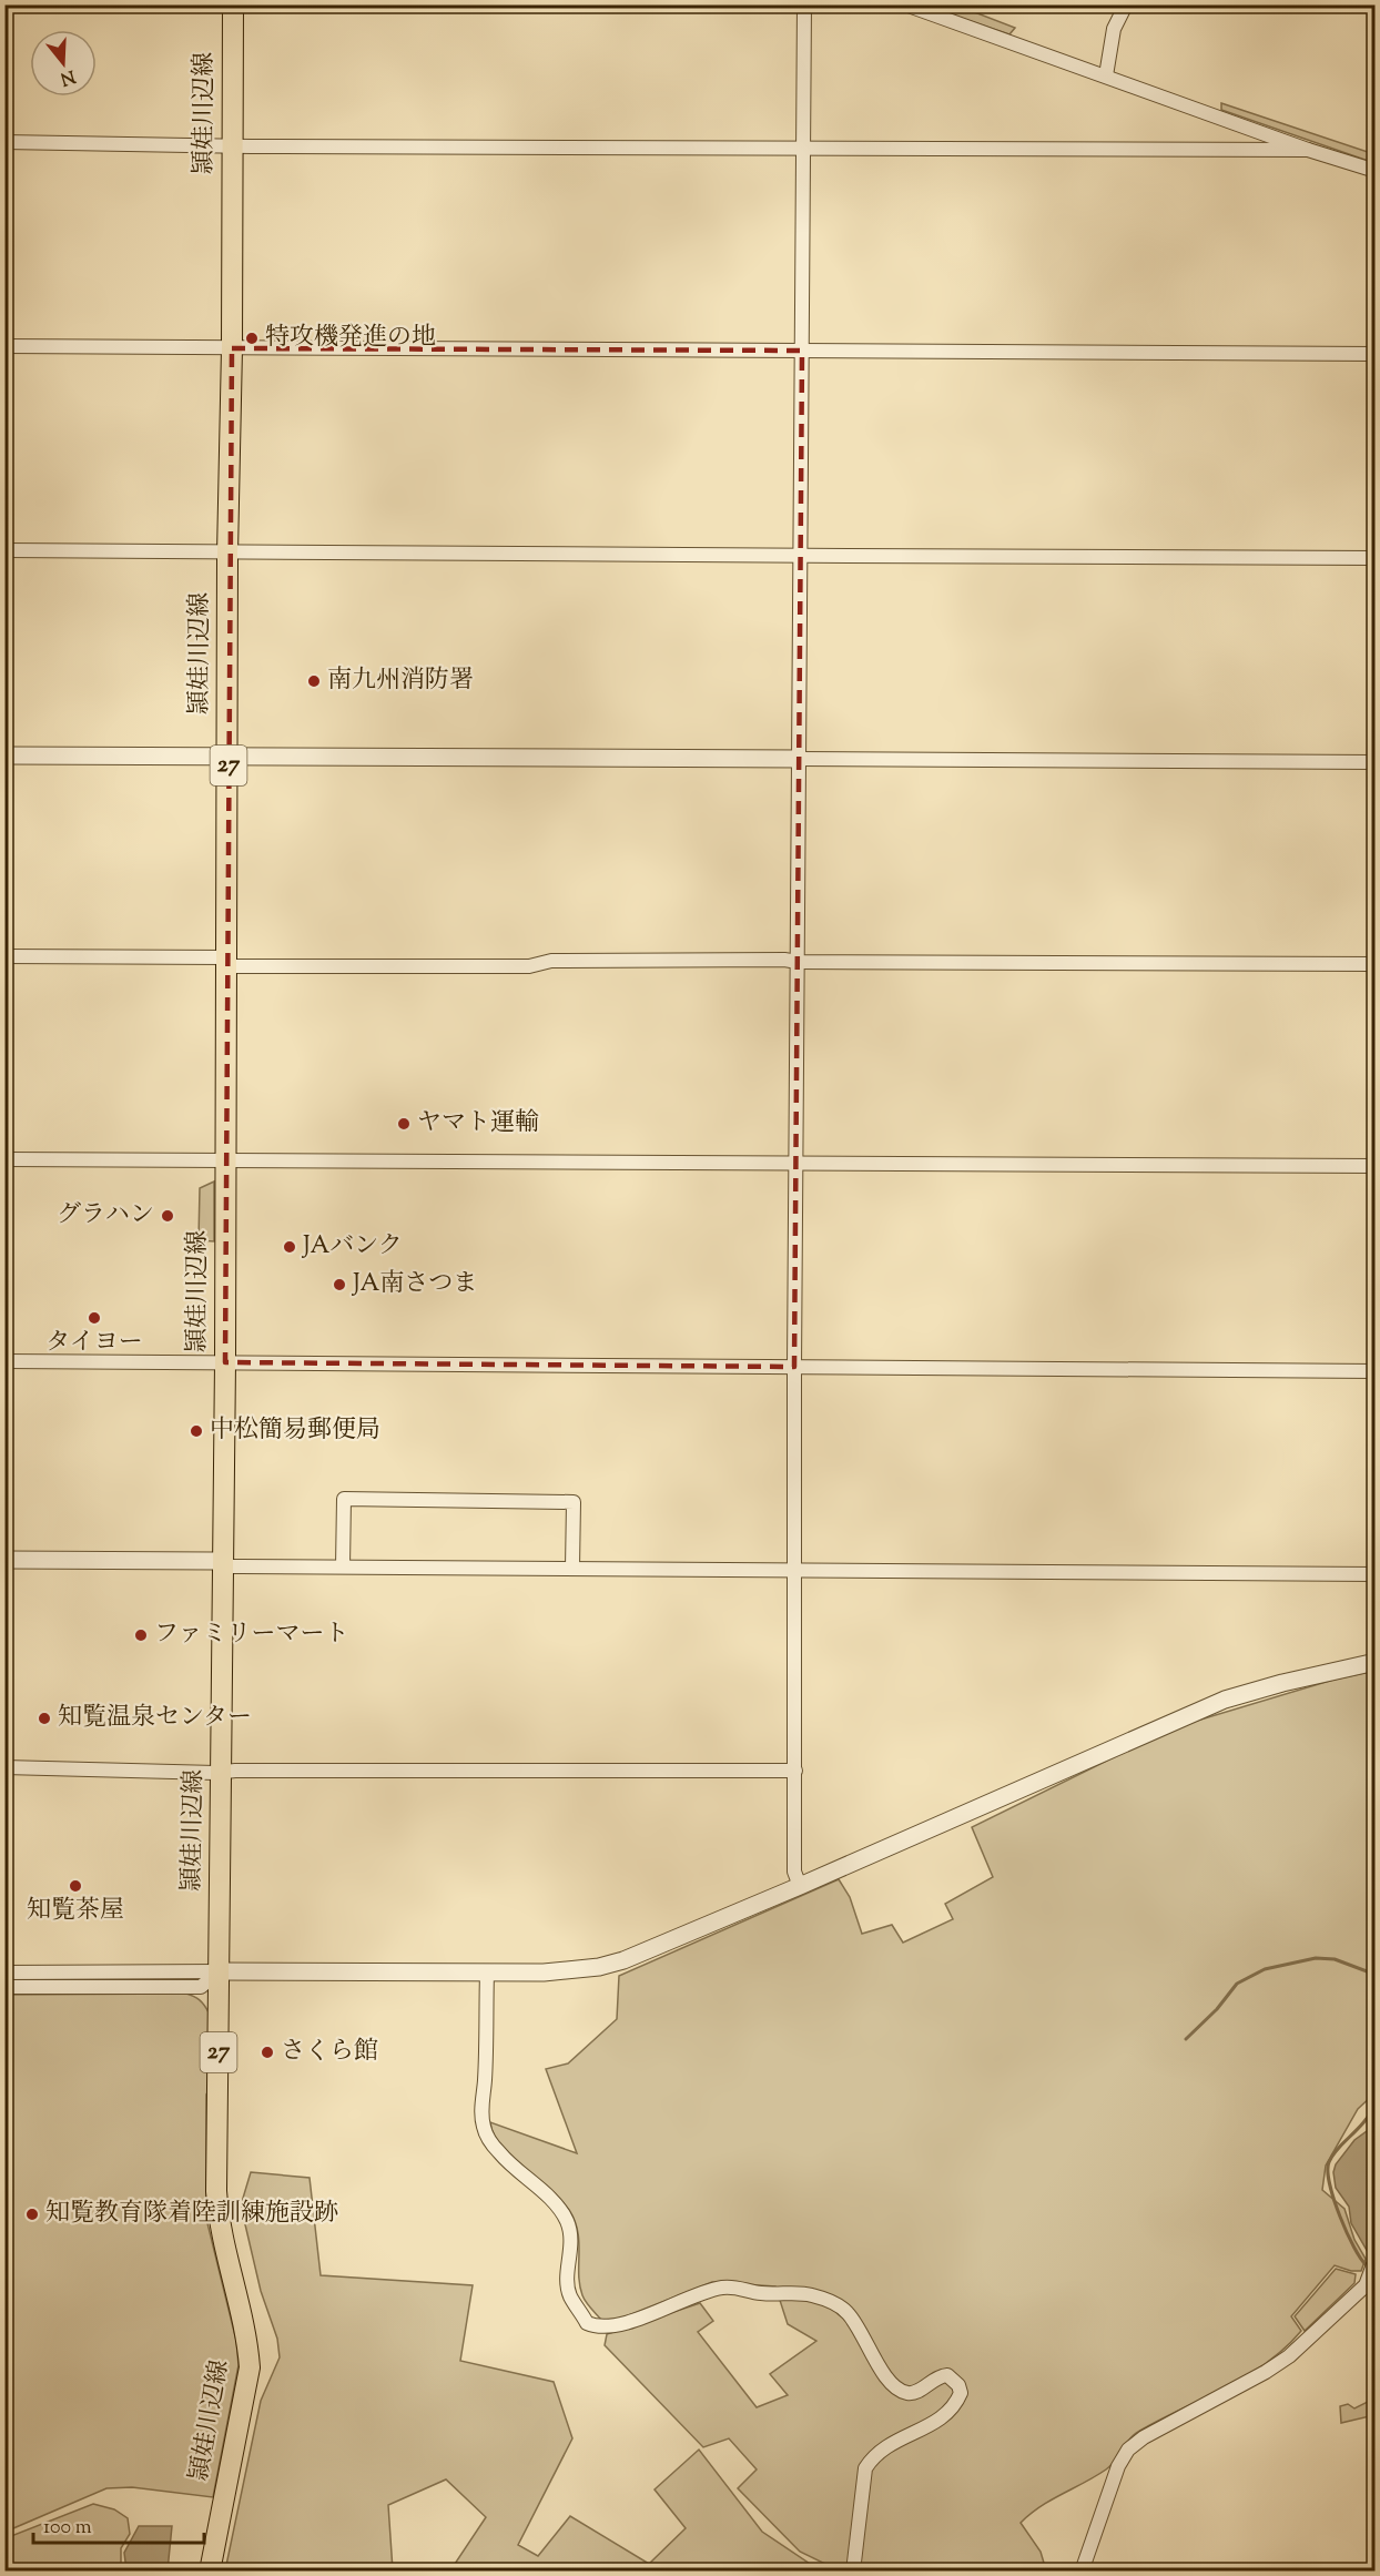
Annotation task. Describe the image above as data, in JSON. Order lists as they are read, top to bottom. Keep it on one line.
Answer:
{"streets":{"main road":["頴娃川辺線","27"]},"places":["特攻機発進の地","南九州消防署","ヤマト運輸","グラハン","JAバンク","JA南さつま","タイヨー","中松簡易郵便局","ファミリーマート","知覧温泉センター","知覧茶屋","さくら館","知覧教育隊着陸訓練施設跡"],"scale_bar":"100 m","north":"bottom"}
